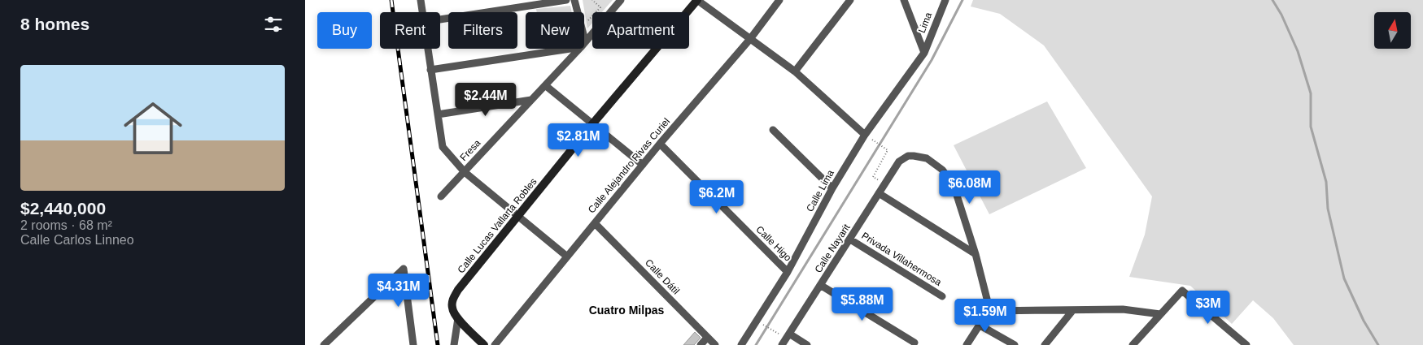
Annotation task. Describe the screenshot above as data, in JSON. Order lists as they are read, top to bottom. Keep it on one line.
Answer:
{"streets":{"street":["Lima","Fresa","Calle Alejandro Rivas Curiel","Calle Lima","Calle Lucas Vallarta Robles","Calle Higo","Calle Nayarit","Privada Villahermosa","Calle Dátil"]},"crossings":[["Lima","Calle Lima"],["Calle Alejandro Rivas Curiel","Calle Higo"],["Calle Alejandro Rivas Curiel","Calle Dátil"],["Calle Lima","Calle Higo"],["Calle Nayarit","Privada Villahermosa"]],"districts":["Cuatro Milpas"],"north":"top","page":{"heading":"8 homes","chip":["Buy","Rent","Filters","New","Apartment"],"list":[{"name":"$2,440,000","note":"2 rooms · 68 m² · Calle Carlos Linneo"}],"price":["$2.44M","$2.81M","$6.08M","$6.2M","$4.31M","$5.88M","$3M","$1.59M"]}}
